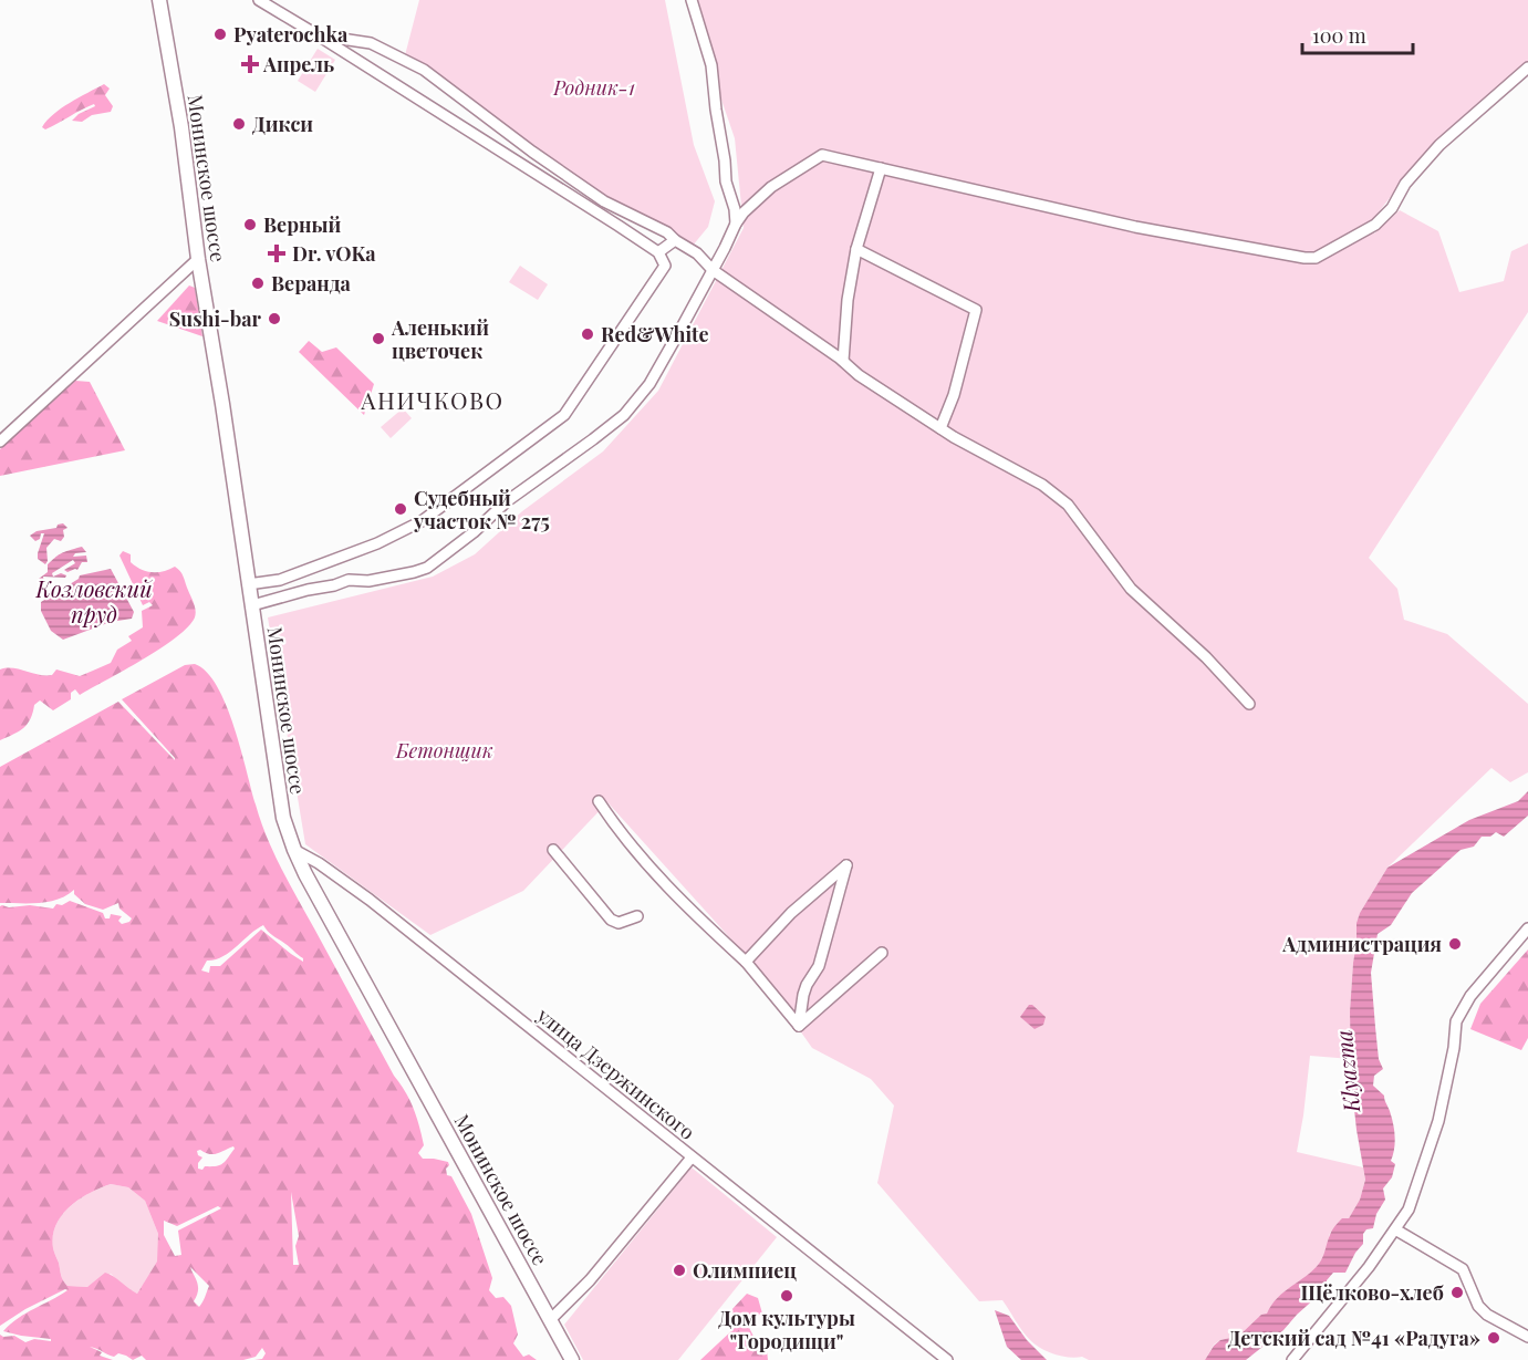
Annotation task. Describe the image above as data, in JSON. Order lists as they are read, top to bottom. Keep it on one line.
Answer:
{"streets":{"main road":["Монинское шоссе"],"street":["улица Дзержинского"]},"crossings":[["Монинское шоссе","улица Дзержинского"]],"districts":["АНИЧКОВО"],"water":["Козловский пруд","Klyazma"],"parks":["Родник-1","Бетонщик"],"places":{"other":["Pyaterochka","Дикси","Верный","Веранда","Sushi-bar","Red&White","Аленький цветочек","Судебный участок № 275","Администрация","Олимпиец","Щёлково-хлеб","Дом культуры \"Городищи\"","Детский сад №41 «Радуга»"],"health":["Апрель","Dr. vOKa"]},"scale_bar":"100 m"}
